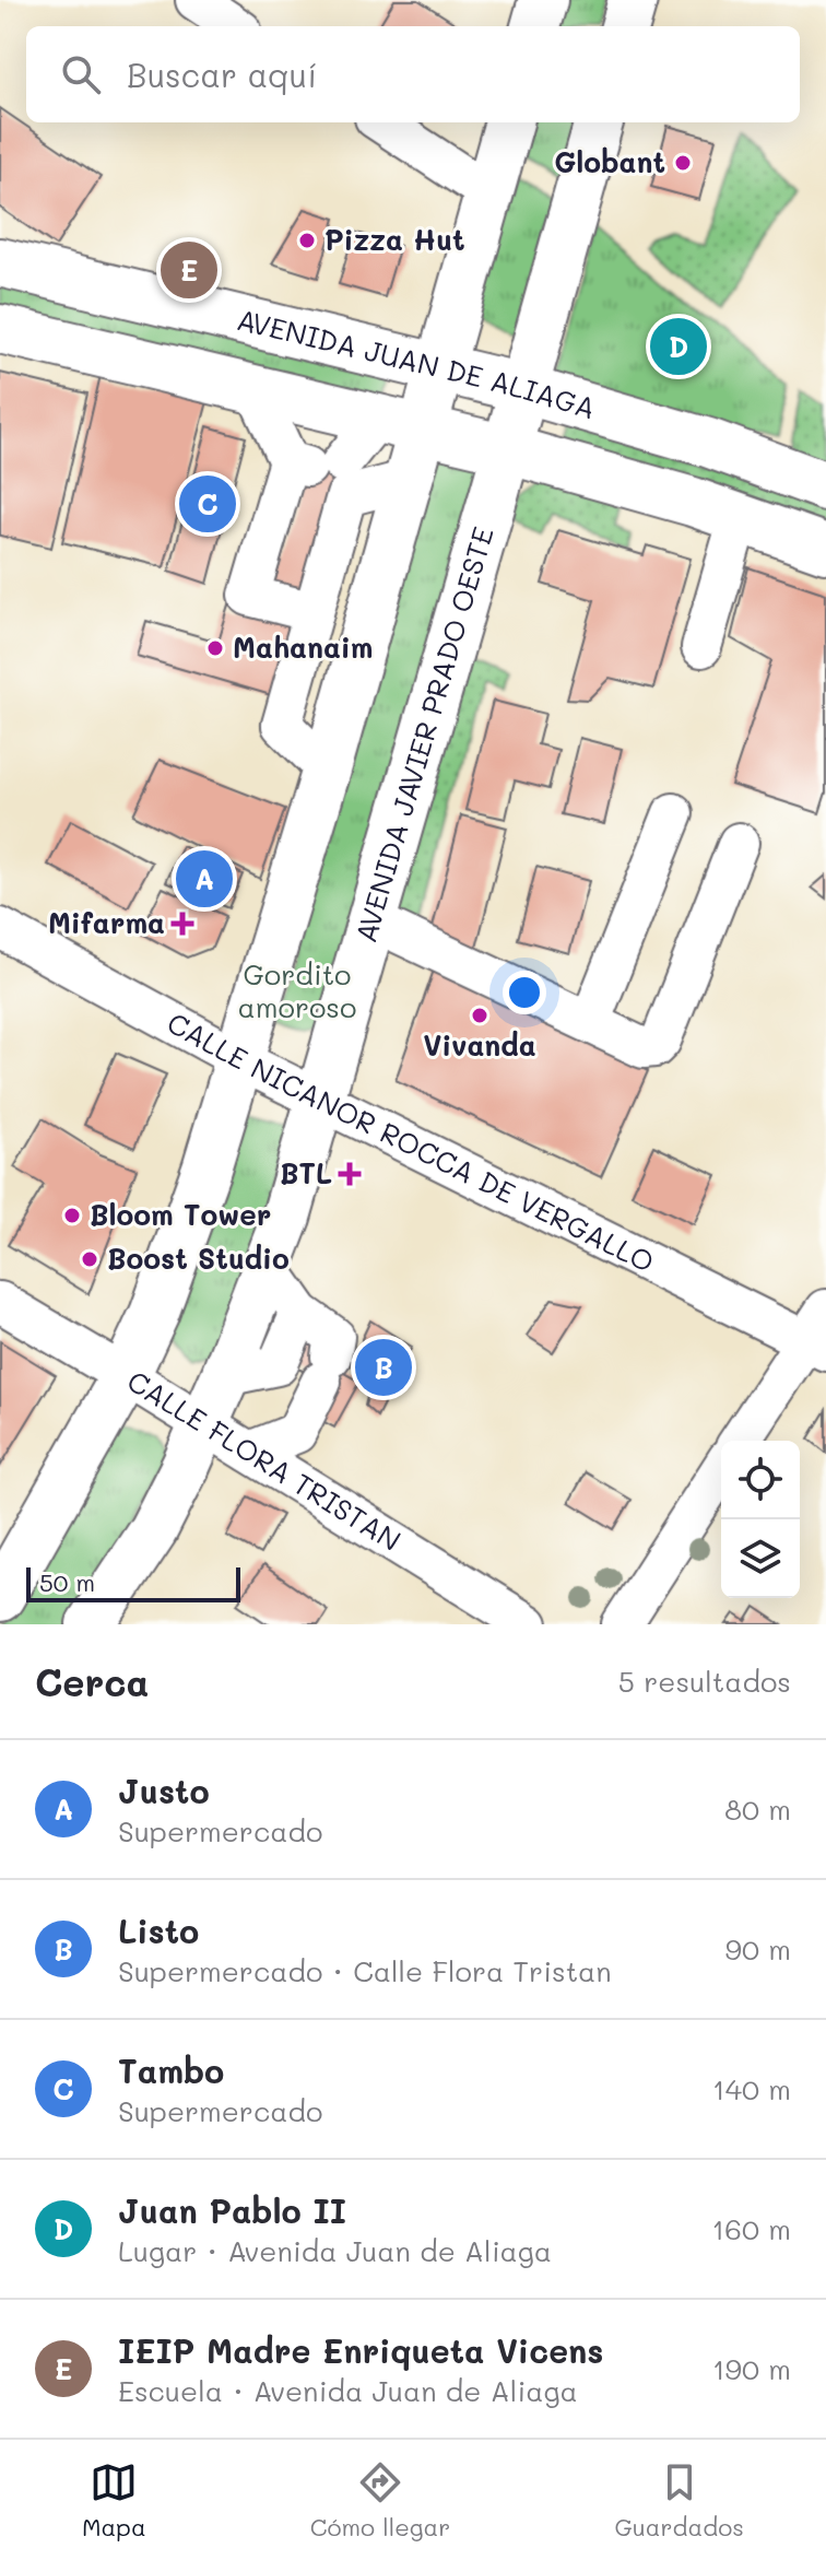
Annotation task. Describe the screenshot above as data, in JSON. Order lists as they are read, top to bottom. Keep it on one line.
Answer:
{"streets":{"main road":["AVENIDA JUAN DE ALIAGA","AVENIDA JAVIER PRADO OESTE"],"street":["CALLE NICANOR ROCCA DE VERGALLO","CALLE FLORA TRISTAN"]},"crossings":[["AVENIDA JUAN DE ALIAGA","AVENIDA JAVIER PRADO OESTE"],["AVENIDA JAVIER PRADO OESTE","CALLE NICANOR ROCCA DE VERGALLO"],["AVENIDA JAVIER PRADO OESTE","CALLE FLORA TRISTAN"]],"parks":["Gordito amoroso"],"places":{"other":["Globant","Pizza Hut","Mahanaim","Vivanda","Bloom Tower","Boost Studio"],"health":["Mifarma","BTL"]},"scale_bar":"50 m","page":{"search":"Buscar aquí","pins":["E","D","C","A","B"],"scale":"50 m","heading":["Cerca","5 resultados"],"list":[{"mark":"A","name":"Justo","note":"Supermercado","value":"80 m"},{"mark":"B","name":"Listo","note":"Supermercado · Calle Flora Tristan","value":"90 m"},{"mark":"C","name":"Tambo","note":"Supermercado","value":"140 m"},{"mark":"D","name":"Juan Pablo II","note":"Lugar · Avenida Juan de Aliaga","value":"160 m"},{"mark":"E","name":"IEIP Madre Enriqueta Vicens","note":"Escuela · Avenida Juan de Aliaga","value":"190 m"}],"nav":["Mapa","Cómo llegar","Guardados"]}}
